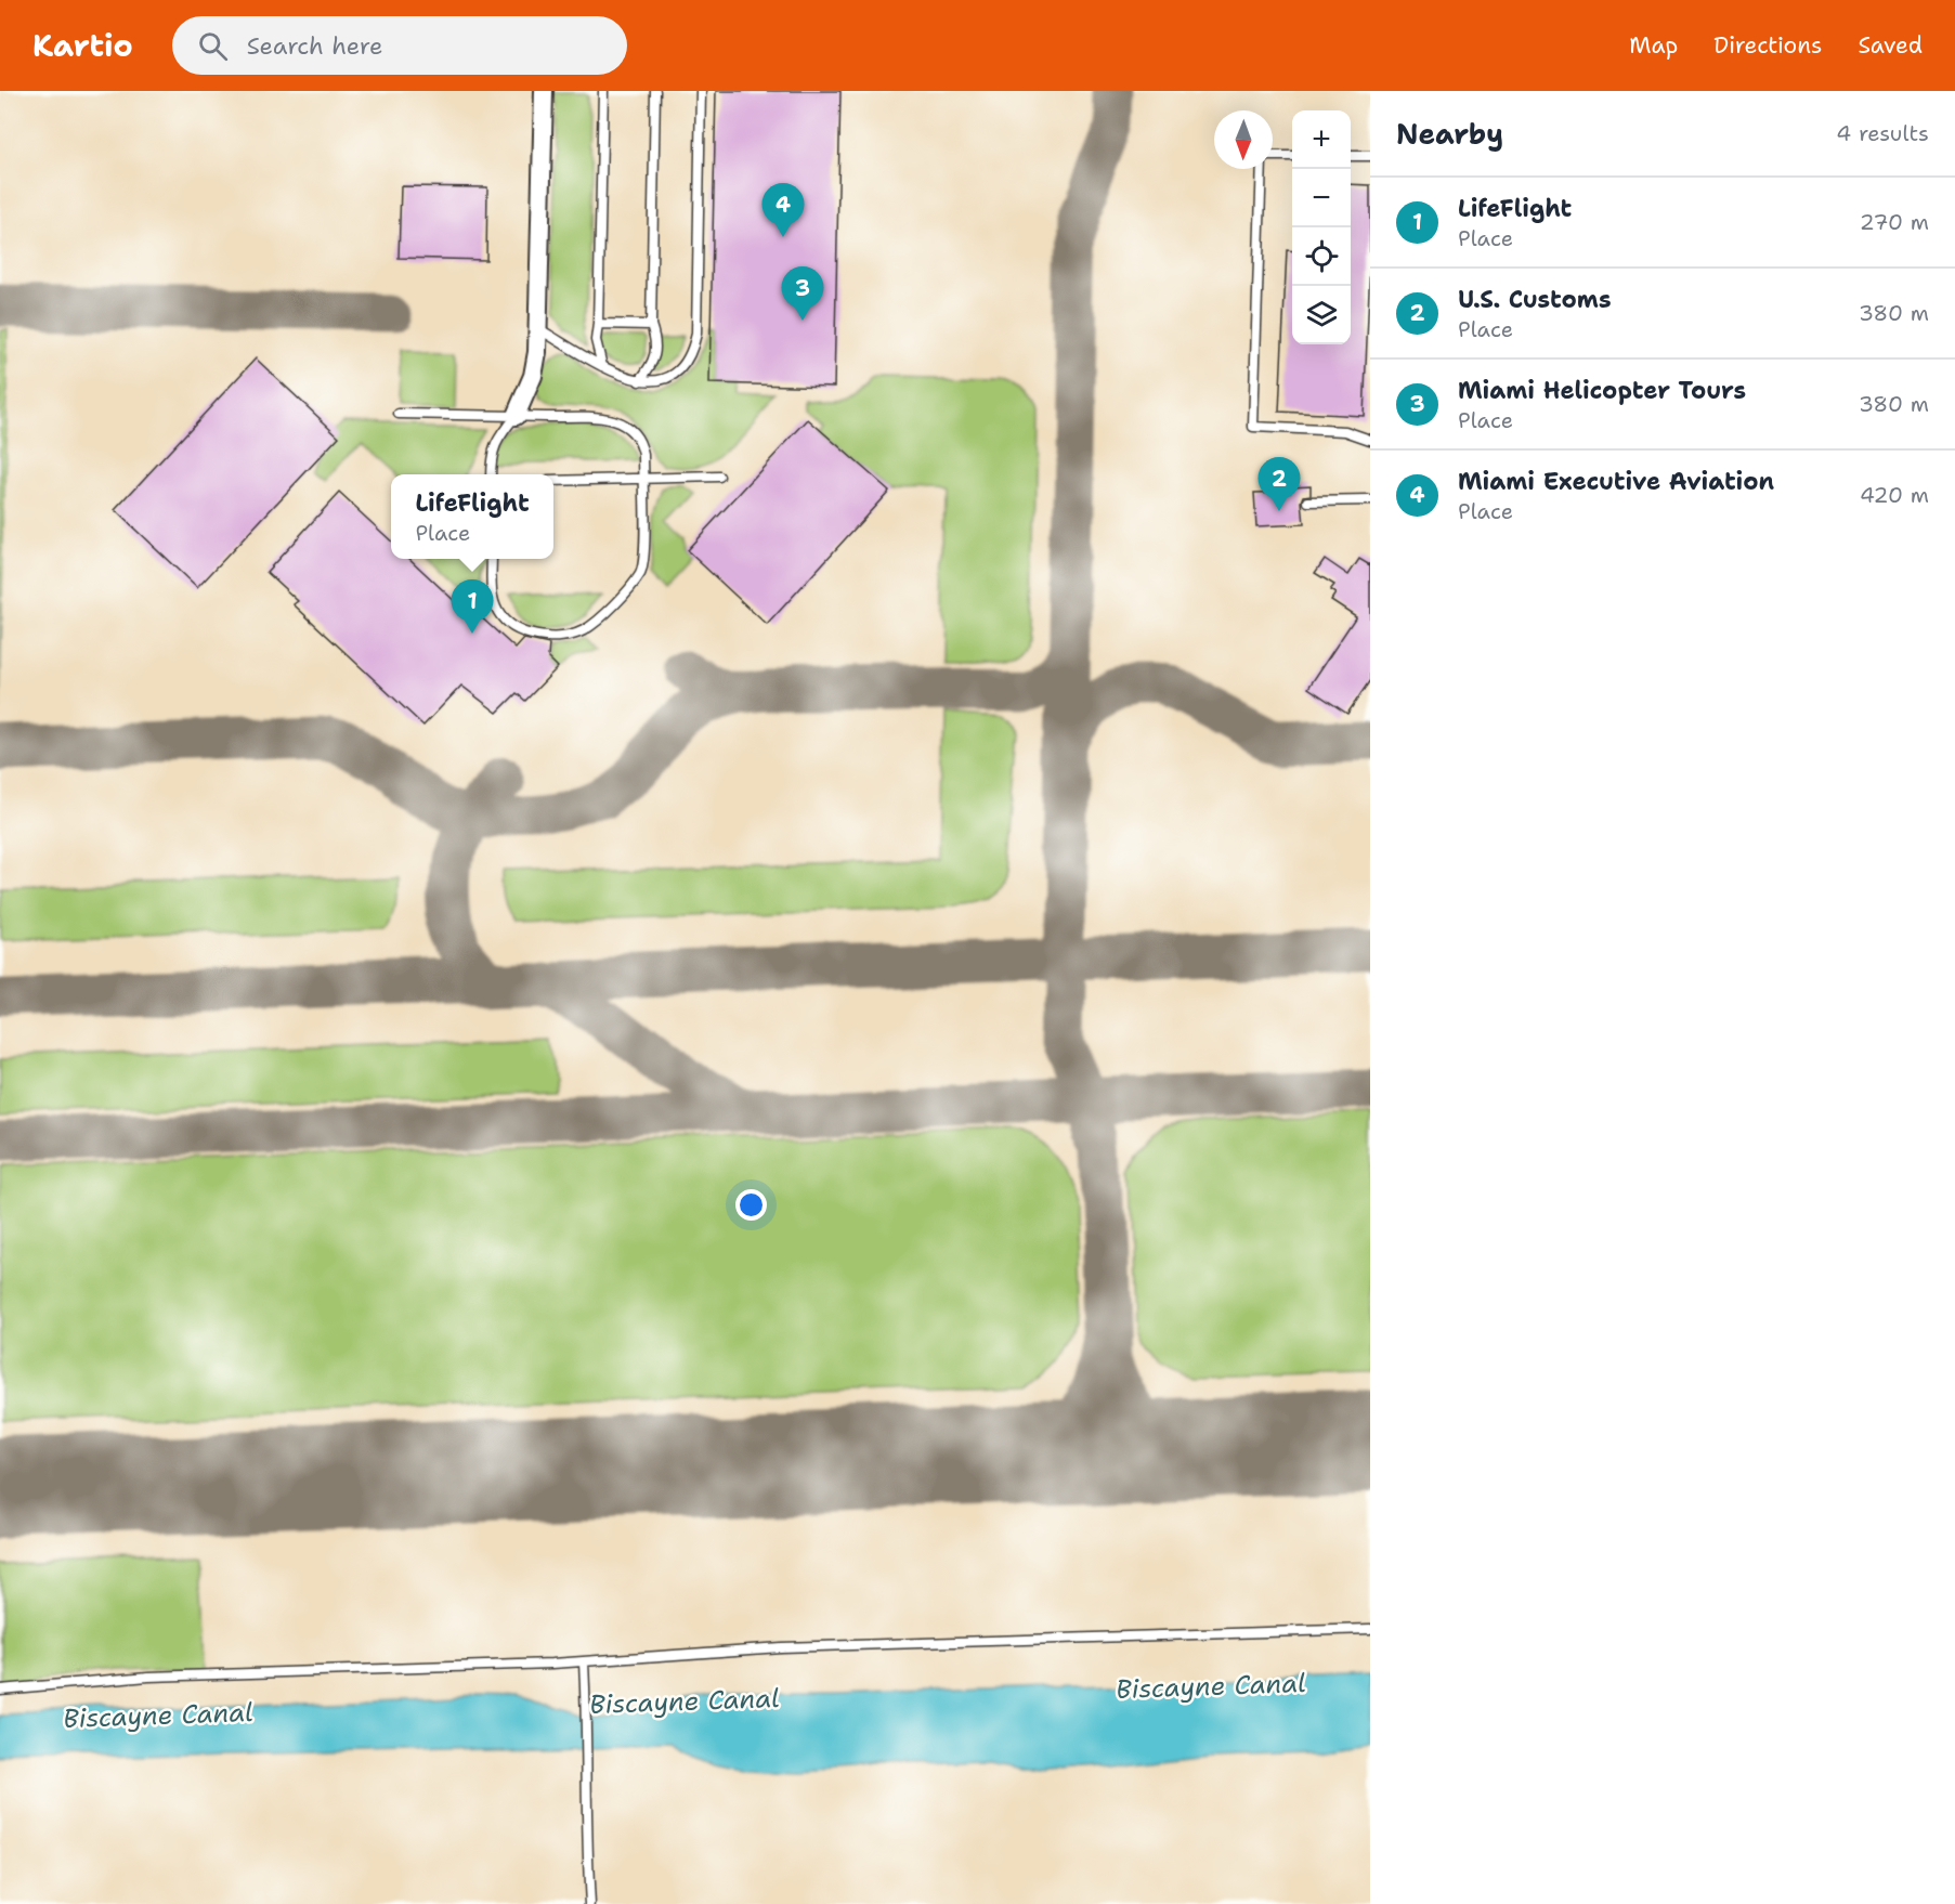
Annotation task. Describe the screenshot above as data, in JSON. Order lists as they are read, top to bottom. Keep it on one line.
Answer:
{"water":["Biscayne Canal"],"north":"bottom","page":{"header":"Kartio","search":"Search here","nav":["Map","Directions","Saved"],"heading":["Nearby","4 results"],"map_buttons":["+","−"],"list":[{"mark":"1","name":"LifeFlight","note":"Place","value":"270 m"},{"mark":"2","name":"U.S. Customs","note":"Place","value":"380 m"},{"mark":"3","name":"Miami Helicopter Tours","note":"Place","value":"380 m"},{"mark":"4","name":"Miami Executive Aviation","note":"Place","value":"420 m"}],"pins":["4","3","2","1"],"popup":["LifeFlight","Place"]}}
